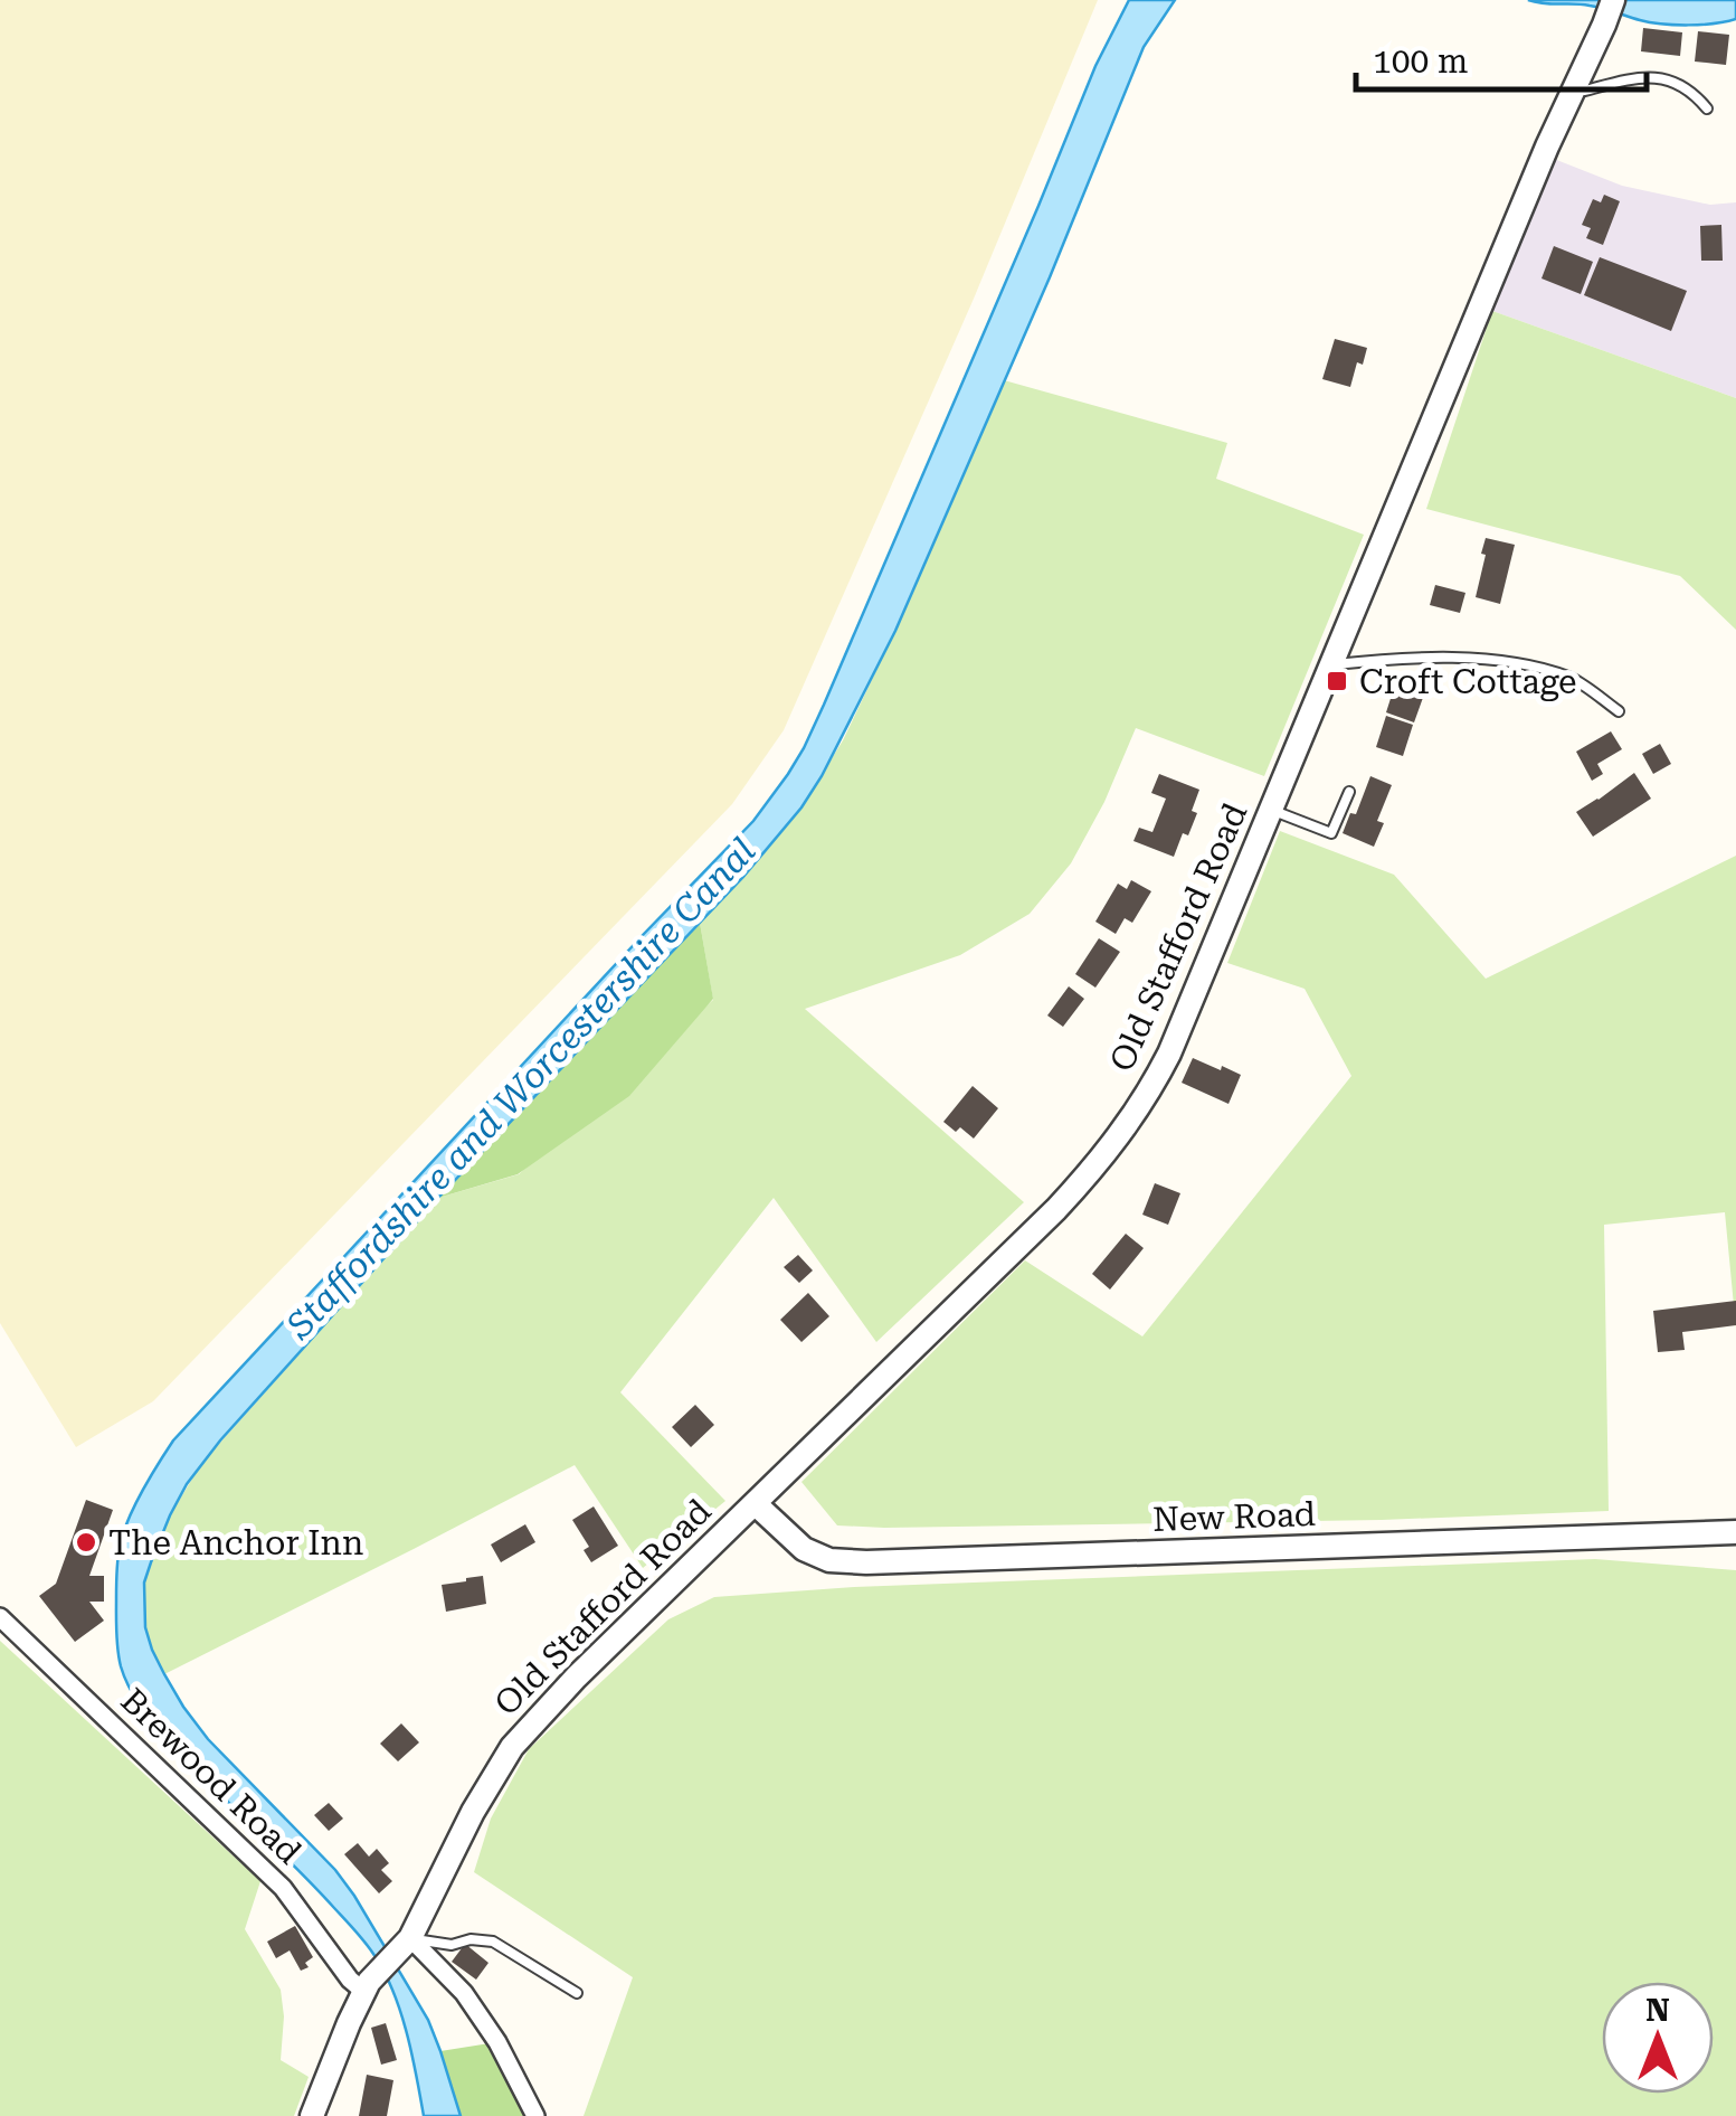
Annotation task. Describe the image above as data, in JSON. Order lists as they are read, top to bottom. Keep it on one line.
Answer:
{"streets":{"street":["Old Stafford Road","New Road","Brewood Road"]},"crossings":[["Old Stafford Road","New Road"],["Old Stafford Road","Brewood Road"]],"water":["Staffordshire and Worcestershire Canal"],"places":{"transit":["Croft Cottage"],"other":["The Anchor Inn"]},"scale_bar":"100 m","north":"top"}
